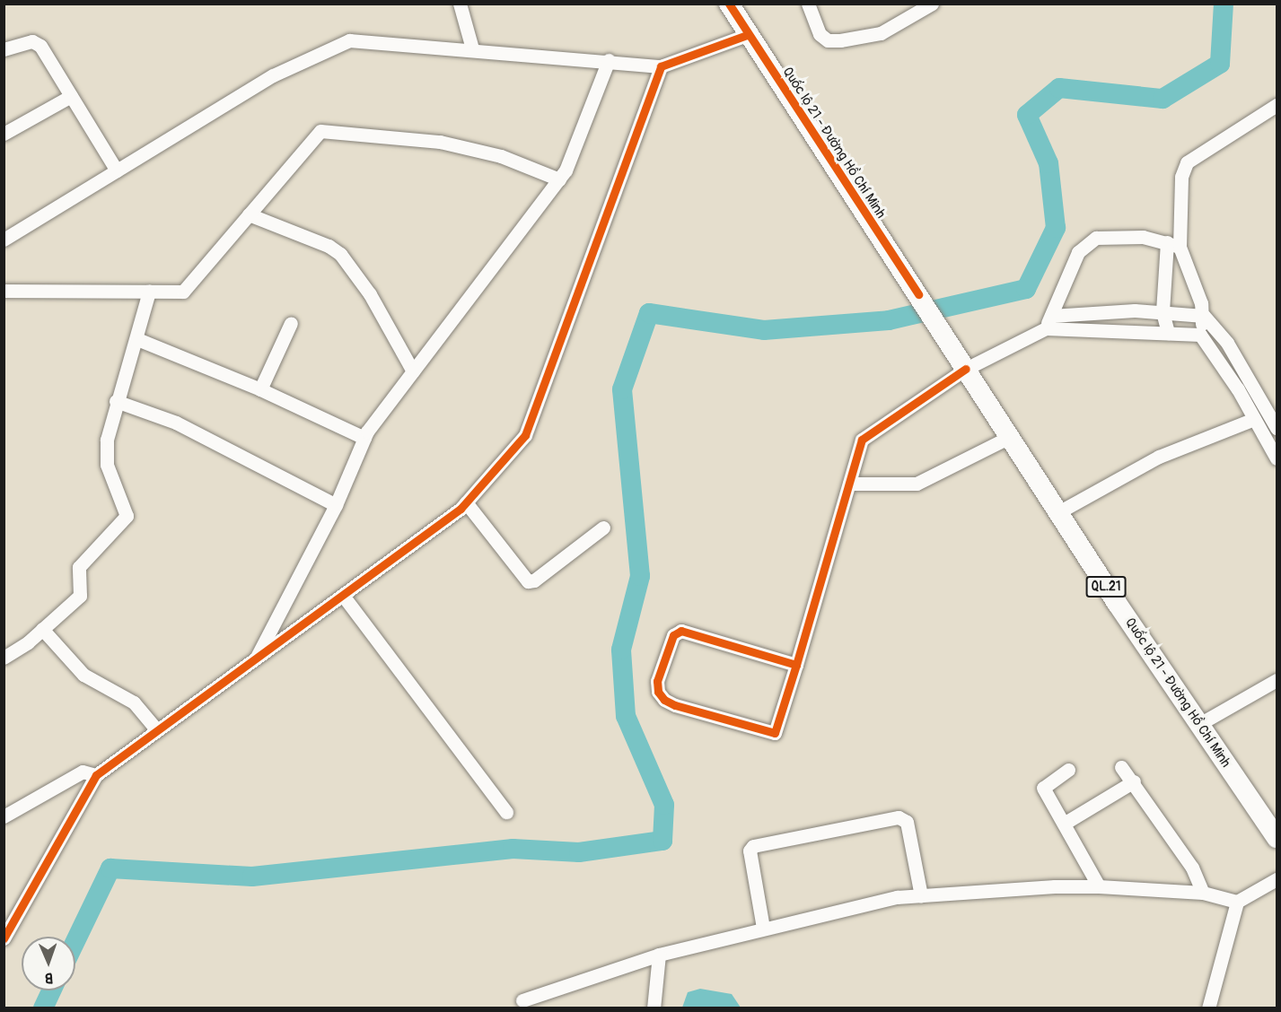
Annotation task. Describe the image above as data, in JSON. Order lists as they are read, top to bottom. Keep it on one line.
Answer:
{"streets":{"highway":["Quốc lộ 21 - Đường Hồ Chí Minh","QL.21"]},"north":"bottom"}
